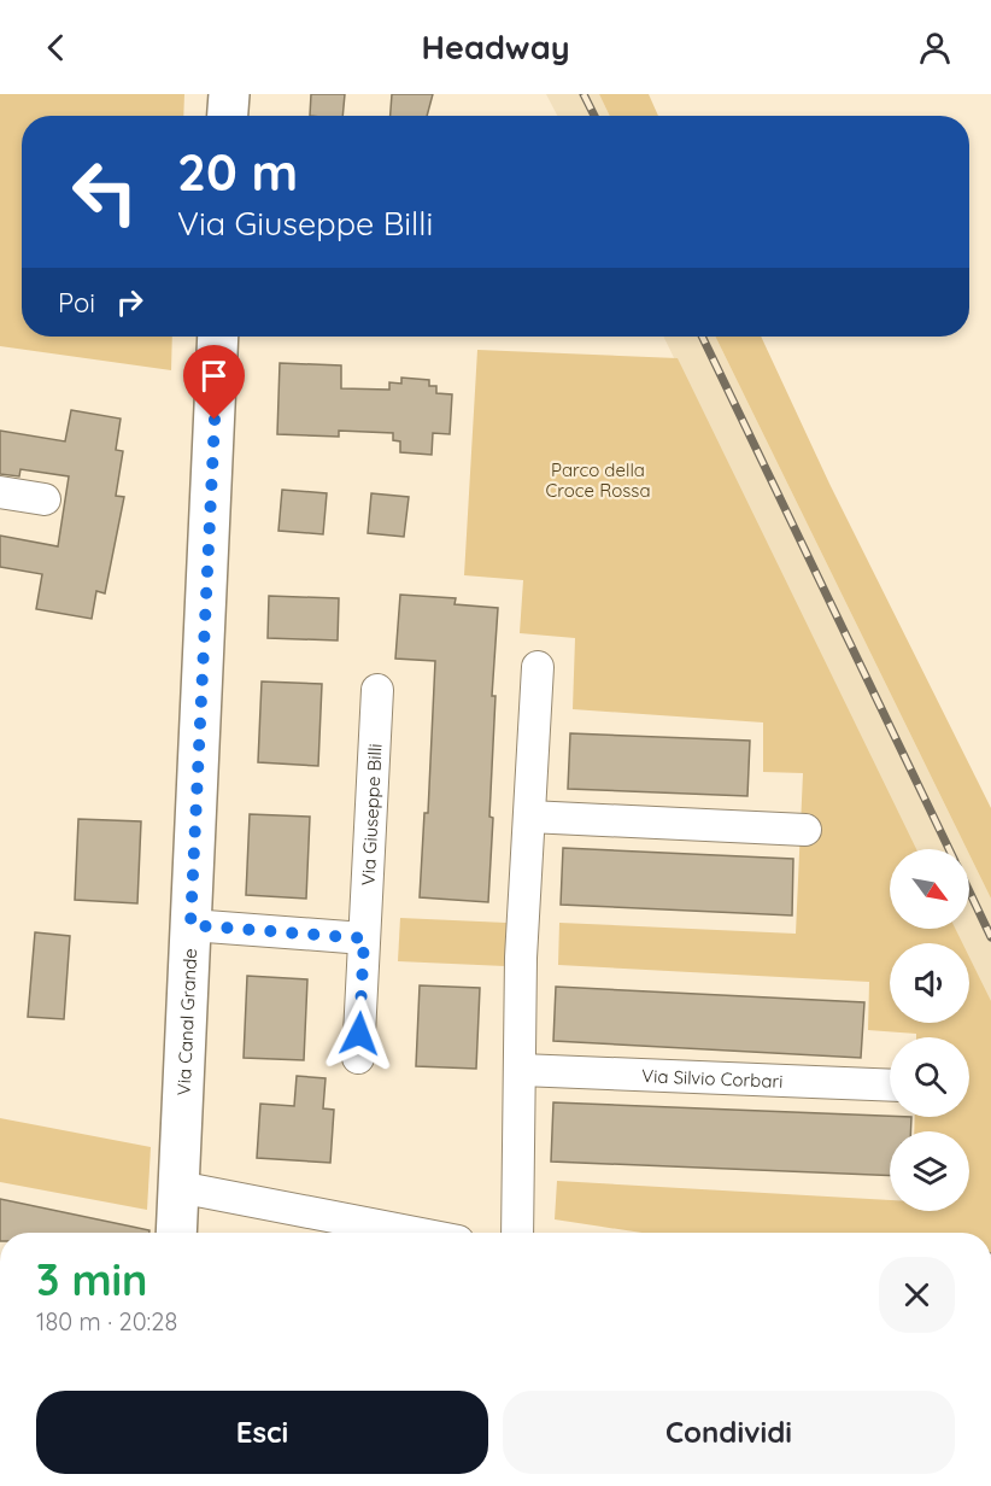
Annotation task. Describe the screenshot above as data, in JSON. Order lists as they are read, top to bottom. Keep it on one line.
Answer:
{"streets":{"main road":["Via Canal Grande"],"street":["Via Giuseppe Billi","Via Silvio Corbari"]},"parks":["Parco della Croce Rossa"],"north":"bottom right","page":{"header":"Headway","turn":["20 m","Via Giuseppe Billi"],"then":"Poi","heading":["3 min","180 m · 20:28"],"buttons":["Esci","Condividi"]}}
